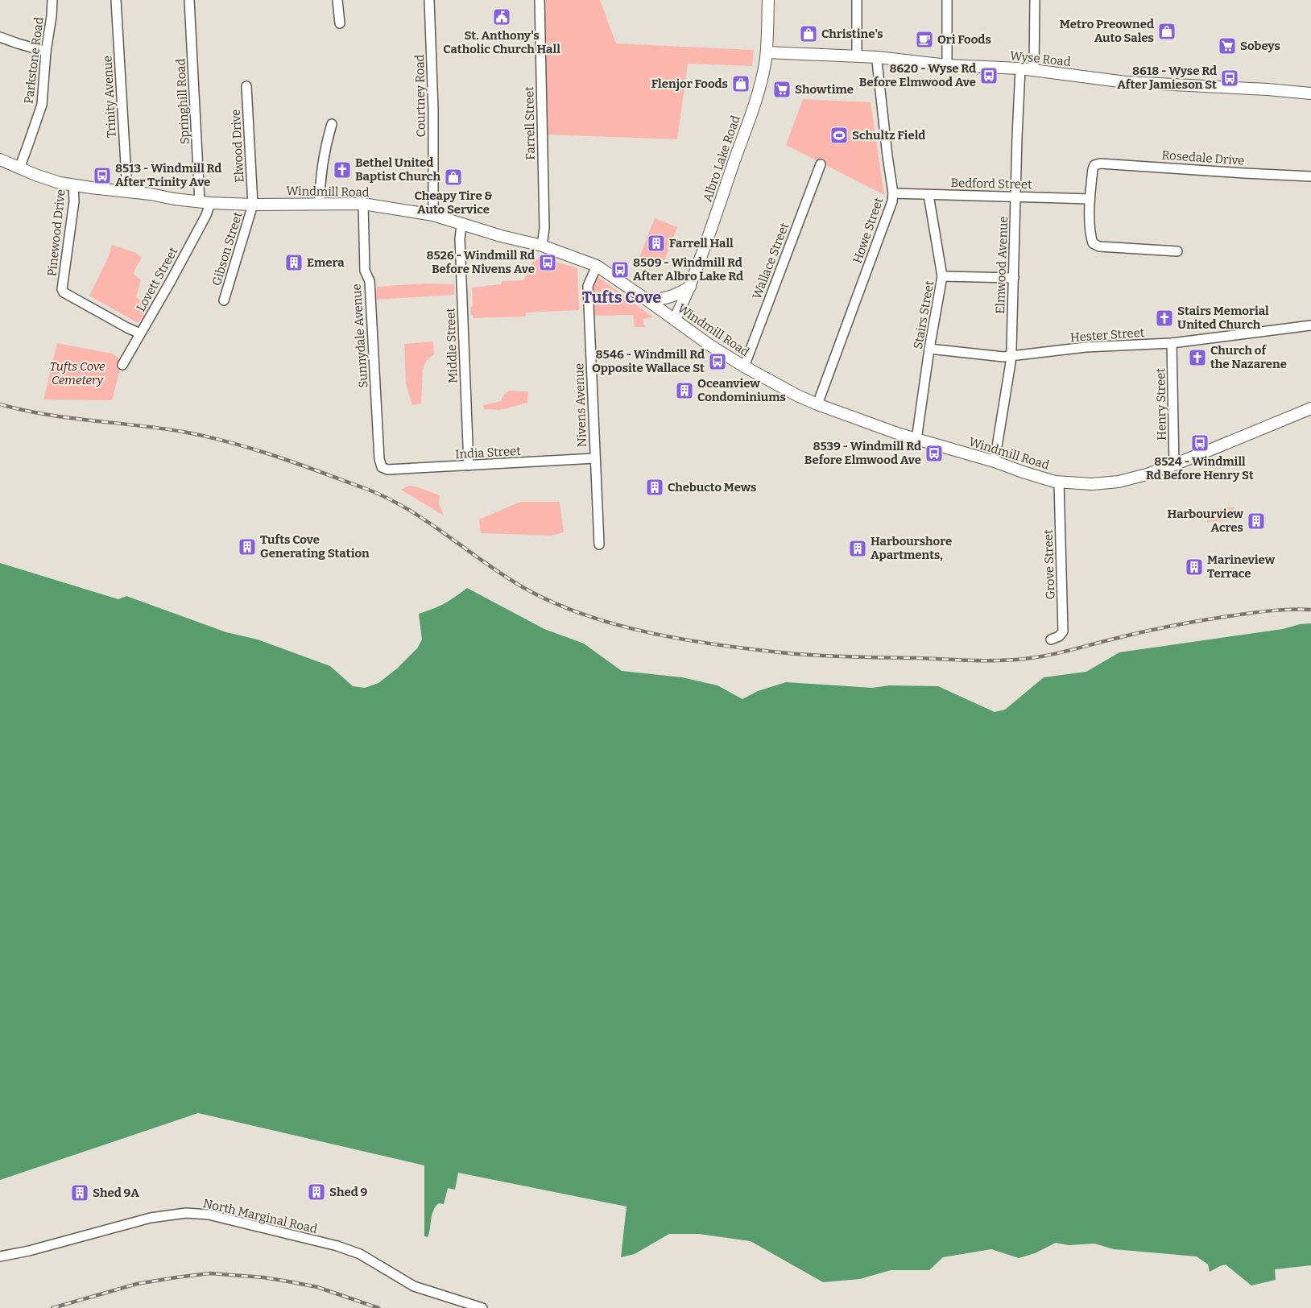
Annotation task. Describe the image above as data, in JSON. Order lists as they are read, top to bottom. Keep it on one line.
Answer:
{"streets":{"main road":["Wyse Road","Albro Lake Road","Windmill Road"],"street":["Parkstone Road","Courtney Road","Trinity Avenue","Springhill Road","Farrell Street","Elwood Drive","Rosedale Drive","Bedford Street","Howe Street","Pinewood Drive","Gibson Street","Wallace Street","Elmwood Avenue","Lovett Street","Stairs Street","Hester Street","Sunnydale Avenue","Middle Street","Henry Street","Nivens Avenue","India Street","Grove Street","North Marginal Road"]},"crossings":[["Wyse Road","Albro Lake Road"],["Wyse Road","Howe Street"],["Wyse Road","Elmwood Avenue"],["Parkstone Road","Windmill Road"],["Courtney Road","Windmill Road"],["Trinity Avenue","Windmill Road"],["Springhill Road","Windmill Road"],["Springhill Road","Lovett Street"],["Farrell Street","Windmill Road"],["Elwood Drive","Windmill Road"],["Elwood Drive","Gibson Street"],["Rosedale Drive","Bedford Street"],["Albro Lake Road","Windmill Road"],["Bedford Street","Howe Street"],["Bedford Street","Elmwood Avenue"],["Bedford Street","Stairs Street"],["Windmill Road","Howe Street"],["Windmill Road","Pinewood Drive"],["Windmill Road","Gibson Street"],["Windmill Road","Wallace Street"],["Windmill Road","Elmwood Avenue"],["Windmill Road","Lovett Street"],["Windmill Road","Stairs Street"],["Windmill Road","Sunnydale Avenue"],["Windmill Road","Middle Street"],["Windmill Road","Henry Street"],["Windmill Road","Nivens Avenue"],["Windmill Road","Grove Street"],["Pinewood Drive","Lovett Street"],["Elmwood Avenue","Hester Street"],["Stairs Street","Hester Street"],["Hester Street","Henry Street"],["Sunnydale Avenue","India Street"],["Middle Street","India Street"],["Nivens Avenue","India Street"]],"districts":["Tufts Cove"],"parks":["Tufts Cove Cemetery"],"places":{"public building":["St. Anthony's Catholic Church Hall"],"shop":["Metro Preowned Auto Sales","Christine's","Flenjor Foods","Cheapy Tire & Auto Service"],"cafe":["Ori Foods"],"supermarket":["Sobeys","Showtime"],"bus stop":["8620 - Wyse Rd Before Elmwood Ave","8618 - Wyse Rd After Jamieson St","8513 - Windmill Rd After Trinity Ave","8526 - Windmill Rd Before Nivens Ave","8509 - Windmill Rd After Albro Lake Rd","8546 - Windmill Rd Opposite Wallace St","8524 - Windmill Rd Before Henry St","8539 - Windmill Rd Before Elmwood Ave"],"sports":["Schultz Field"],"church":["Bethel United Baptist Church","Stairs Memorial United Church","Church of the Nazarene"],"building":["Farrell Hall","Emera","Oceanview Condominiums","Chebucto Mews","Harbourview Acres","Tufts Cove Generating Station","Harbourshore Apartments,","Marineview Terrace","Shed 9","Shed 9A"]}}
